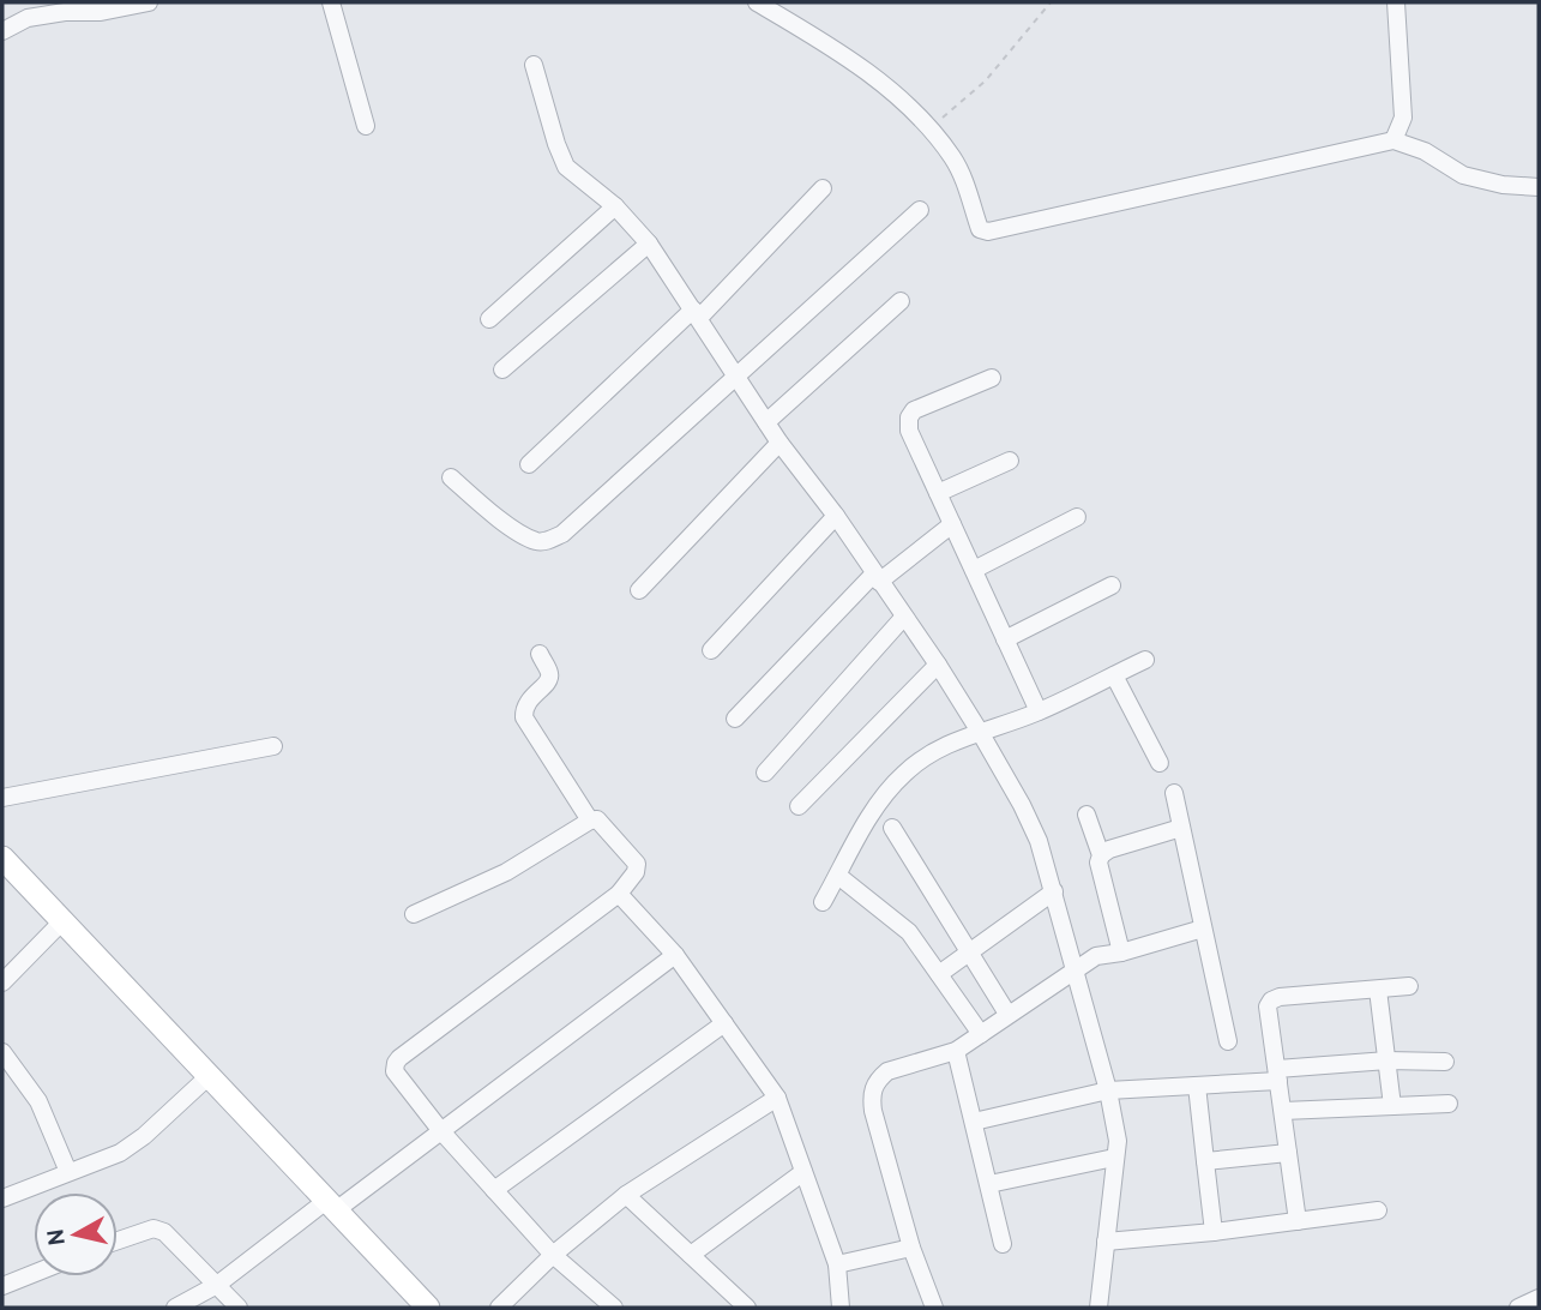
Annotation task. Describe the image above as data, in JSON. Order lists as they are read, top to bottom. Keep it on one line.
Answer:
{"north":"left"}
